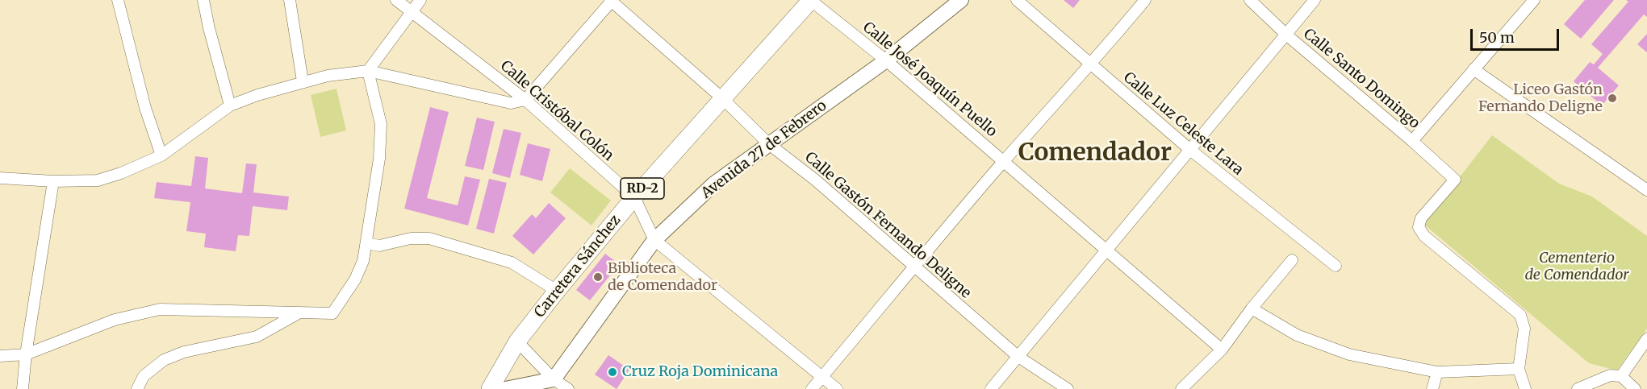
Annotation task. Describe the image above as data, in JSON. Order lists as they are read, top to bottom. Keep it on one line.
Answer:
{"streets":{"main road":["RD-2","Carretera Sánchez"],"street":["Calle Santo Domingo","Calle José Joaquín Puello","Calle Cristóbal Colón","Calle Luz Celeste Lara","Avenida 27 de Febrero","Calle Gastón Fernando Deligne"]},"crossings":[["Calle José Joaquín Puello","Avenida 27 de Febrero"],["Calle José Joaquín Puello","Carretera Sánchez"],["Calle Cristóbal Colón","Avenida 27 de Febrero"],["Calle Cristóbal Colón","Carretera Sánchez"],["Avenida 27 de Febrero","Calle Gastón Fernando Deligne"],["Calle Gastón Fernando Deligne","Carretera Sánchez"]],"districts":["Comendador"],"parks":["Cementerio de Comendador"],"places":["Liceo Gastón Fernando Deligne","Biblioteca de Comendador","Cruz Roja Dominicana"],"scale_bar":"50 m"}
